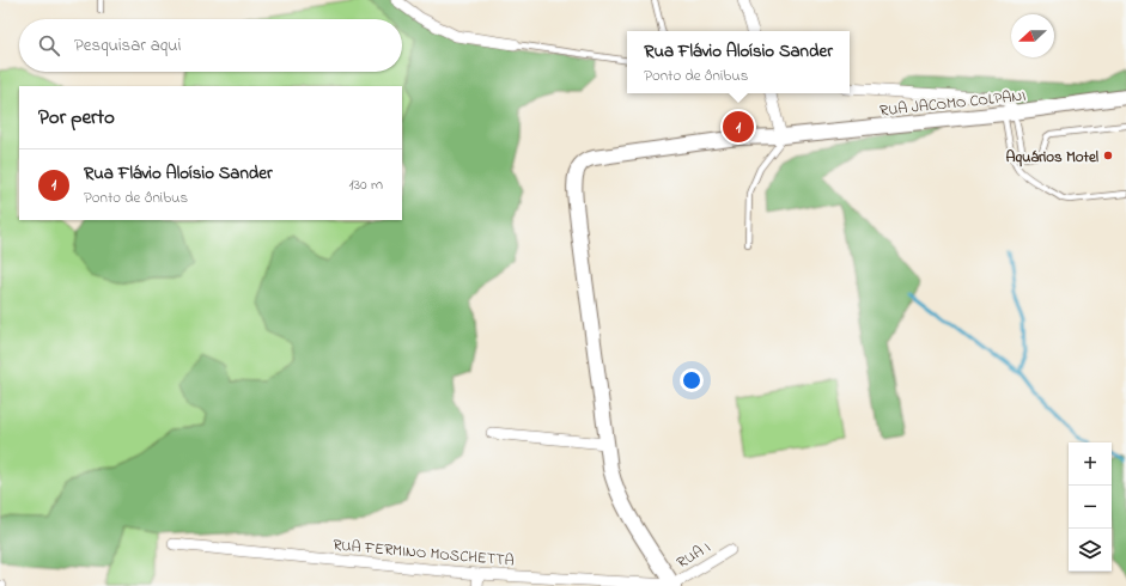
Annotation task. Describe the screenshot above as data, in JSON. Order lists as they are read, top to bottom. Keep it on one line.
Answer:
{"streets":{"street":["RUA JACOMO COLPANI","RUA FERMINO MOSCHETTA","RUA I"]},"crossings":[["RUA FERMINO MOSCHETTA","RUA I"]],"places":["Aquários Motel"],"north":"left","page":{"search":"Pesquisar aqui","popup":["Rua Flávio Aloísio Sander","Ponto de ônibus"],"heading":"Por perto","pins":"1","list":[{"mark":"1","name":"Rua Flávio Aloísio Sander","note":"Ponto de ônibus","value":"130 m"}],"map_buttons":["+","−"]}}
